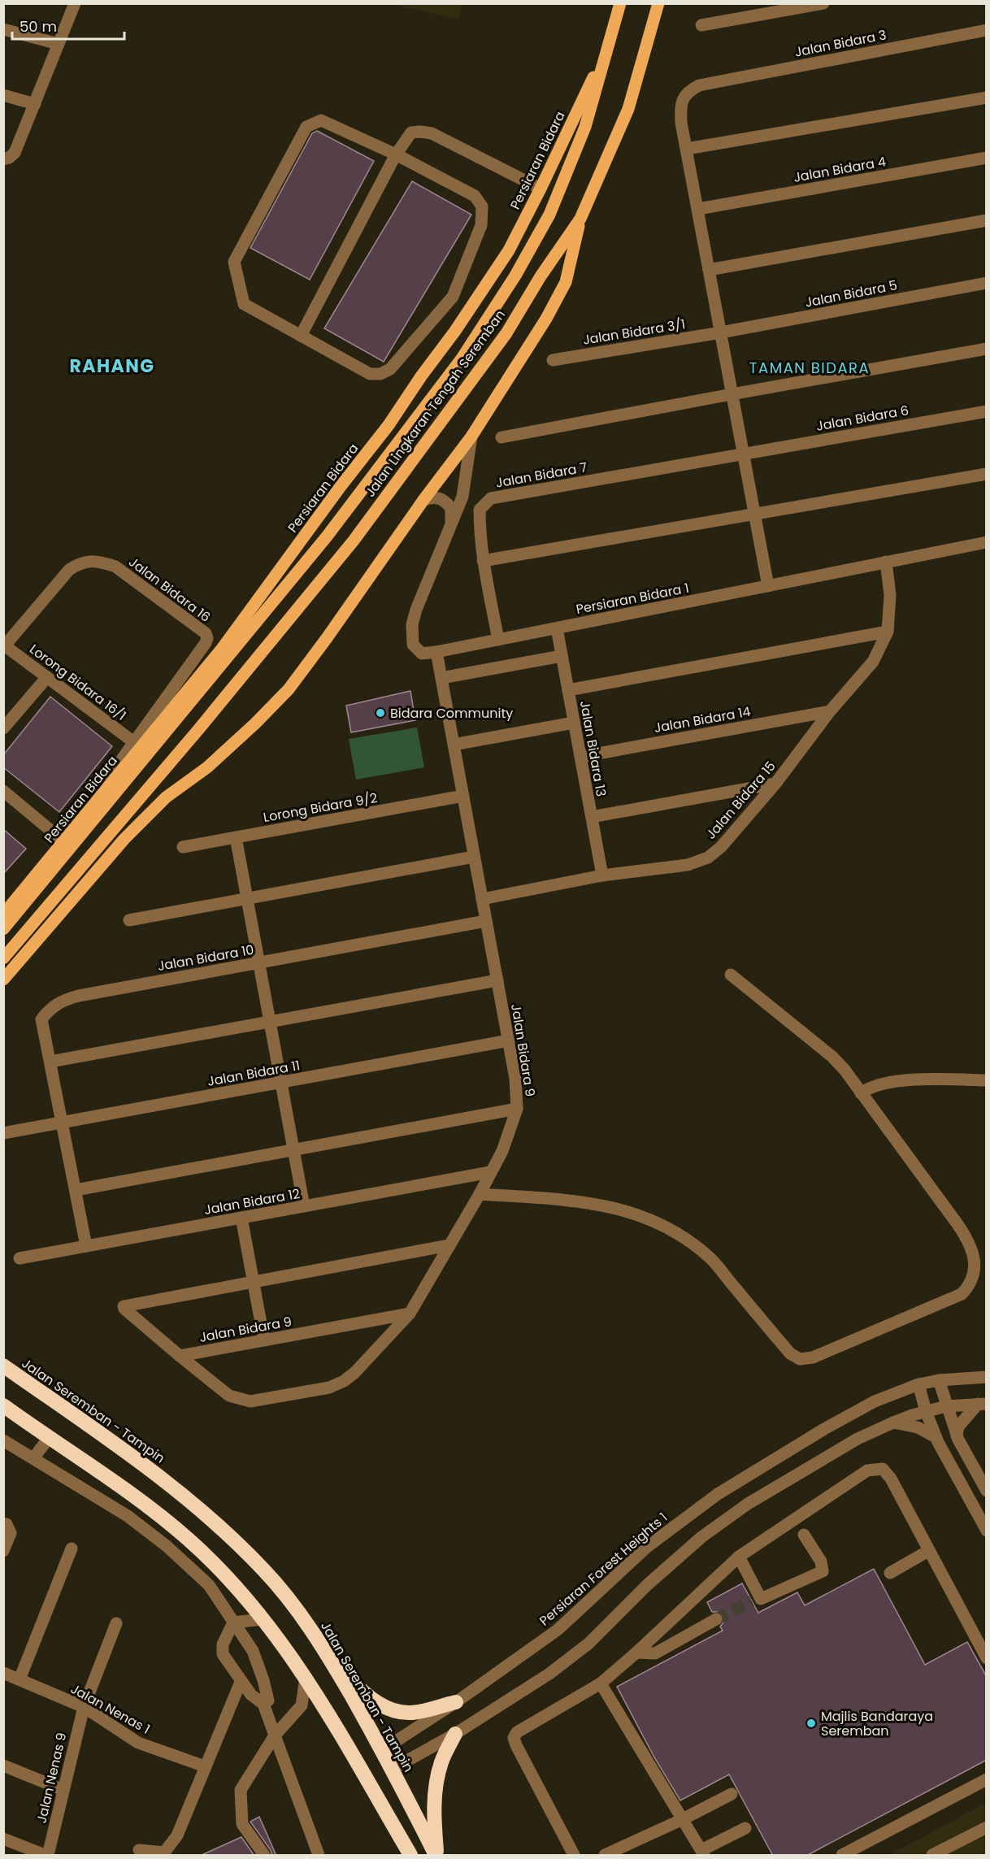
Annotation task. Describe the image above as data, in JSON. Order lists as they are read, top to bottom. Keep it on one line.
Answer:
{"streets":{"highway":["Jalan Seremban - Tampin"],"main road":["Persiaran Bidara","Jalan Lingkaran Tengah Seremban"],"street":["Jalan Bidara 3","Jalan Bidara 4","Jalan Bidara 5","Jalan Bidara 3/1","Jalan Bidara 6","Jalan Bidara 7","Jalan Bidara 16","Persiaran Bidara 1","Lorong Bidara 16/1","Jalan Bidara 14","Jalan Bidara 13","Jalan Bidara 15","Lorong Bidara 9/2","Jalan Bidara 10","Jalan Bidara 9","Jalan Bidara 11","Jalan Bidara 12","Persiaran Forest Heights 1","Jalan Nenas 1","Jalan Nenas 9"]},"crossings":[["Persiaran Bidara","Jalan Lingkaran Tengah Seremban"],["Jalan Bidara 5","Jalan Bidara 3/1"],["Jalan Bidara 6","Jalan Bidara 7"],["Jalan Bidara 7","Persiaran Bidara 1"],["Jalan Bidara 16","Lorong Bidara 16/1"],["Persiaran Bidara 1","Jalan Bidara 13"],["Persiaran Bidara 1","Jalan Bidara 15"],["Persiaran Bidara 1","Jalan Bidara 9"],["Jalan Bidara 14","Jalan Bidara 13"],["Jalan Bidara 14","Jalan Bidara 15"],["Jalan Bidara 13","Jalan Bidara 15"],["Jalan Bidara 15","Jalan Bidara 9"],["Lorong Bidara 9/2","Jalan Bidara 9"],["Jalan Bidara 10","Jalan Bidara 9"],["Jalan Bidara 10","Jalan Bidara 11"],["Jalan Bidara 10","Jalan Bidara 12"],["Jalan Bidara 9","Jalan Bidara 11"],["Jalan Bidara 9","Jalan Bidara 12"],["Jalan Seremban - Tampin","Persiaran Forest Heights 1"],["Jalan Nenas 1","Jalan Nenas 9"]],"districts":["RAHANG","TAMAN BIDARA"],"places":["Bidara Community","Majlis Bandaraya Seremban"],"scale_bar":"50 m"}
